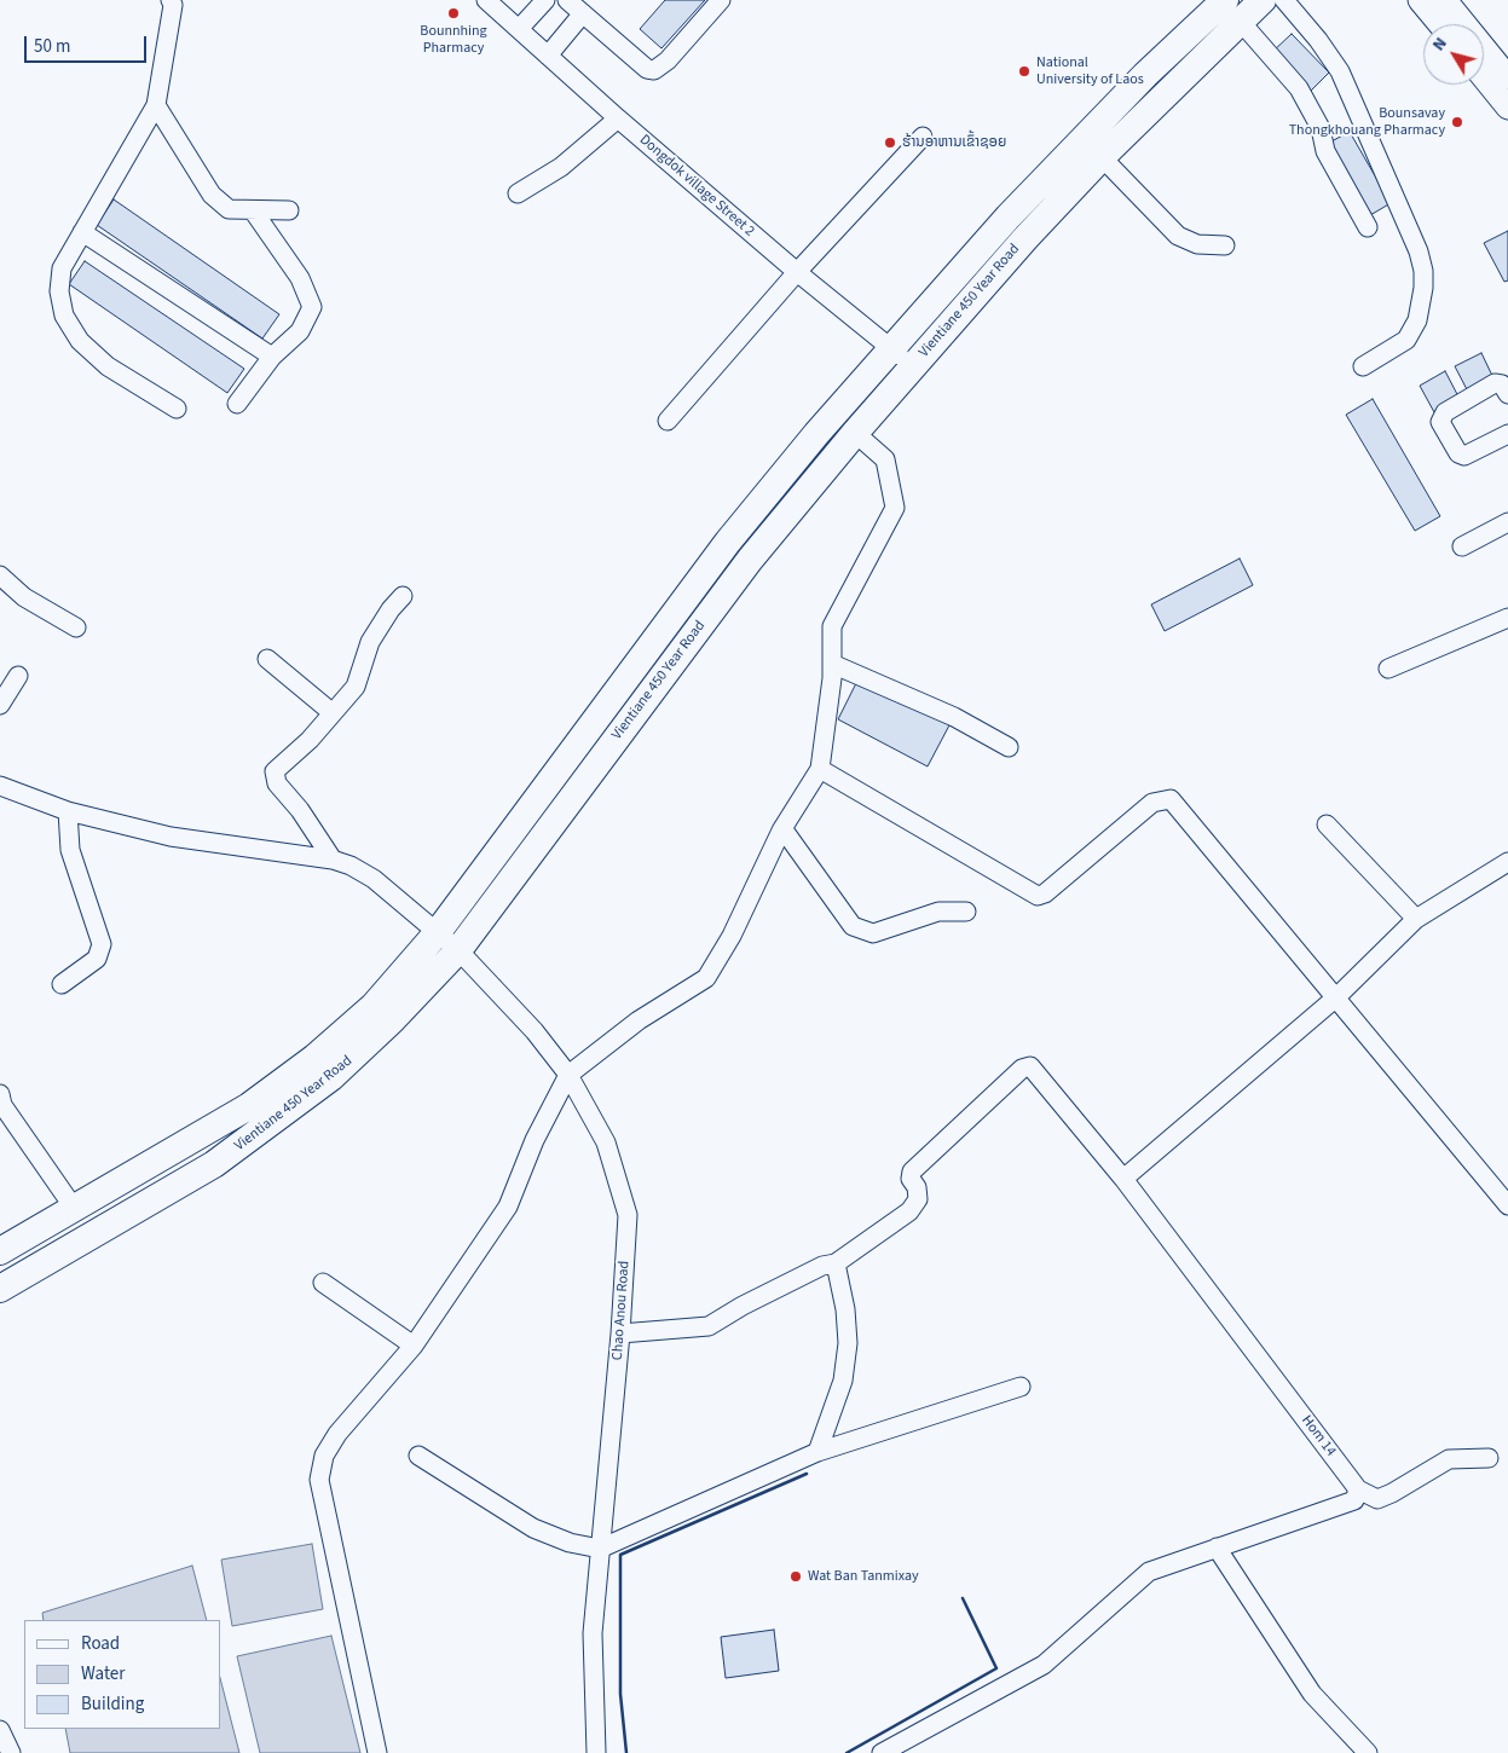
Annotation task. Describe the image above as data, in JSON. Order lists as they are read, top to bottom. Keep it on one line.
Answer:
{"streets":{"highway":["Vientiane 450 Year Road"],"street":["Dongdok village Street 2","Chao Anou Road","Hom 14"]},"crossings":[["Dongdok village Street 2","Vientiane 450 Year Road"],["Vientiane 450 Year Road","Chao Anou Road"]],"places":["Bounnhing Pharmacy","National University of Laos","Bounsavay Thongkhouang Pharmacy","ຮ້ານອາຫານເຂົ້າຊອຍ","Wat Ban Tanmixay"],"legend":["Road","Water","Building"],"scale_bar":"50 m","north":"top left"}
